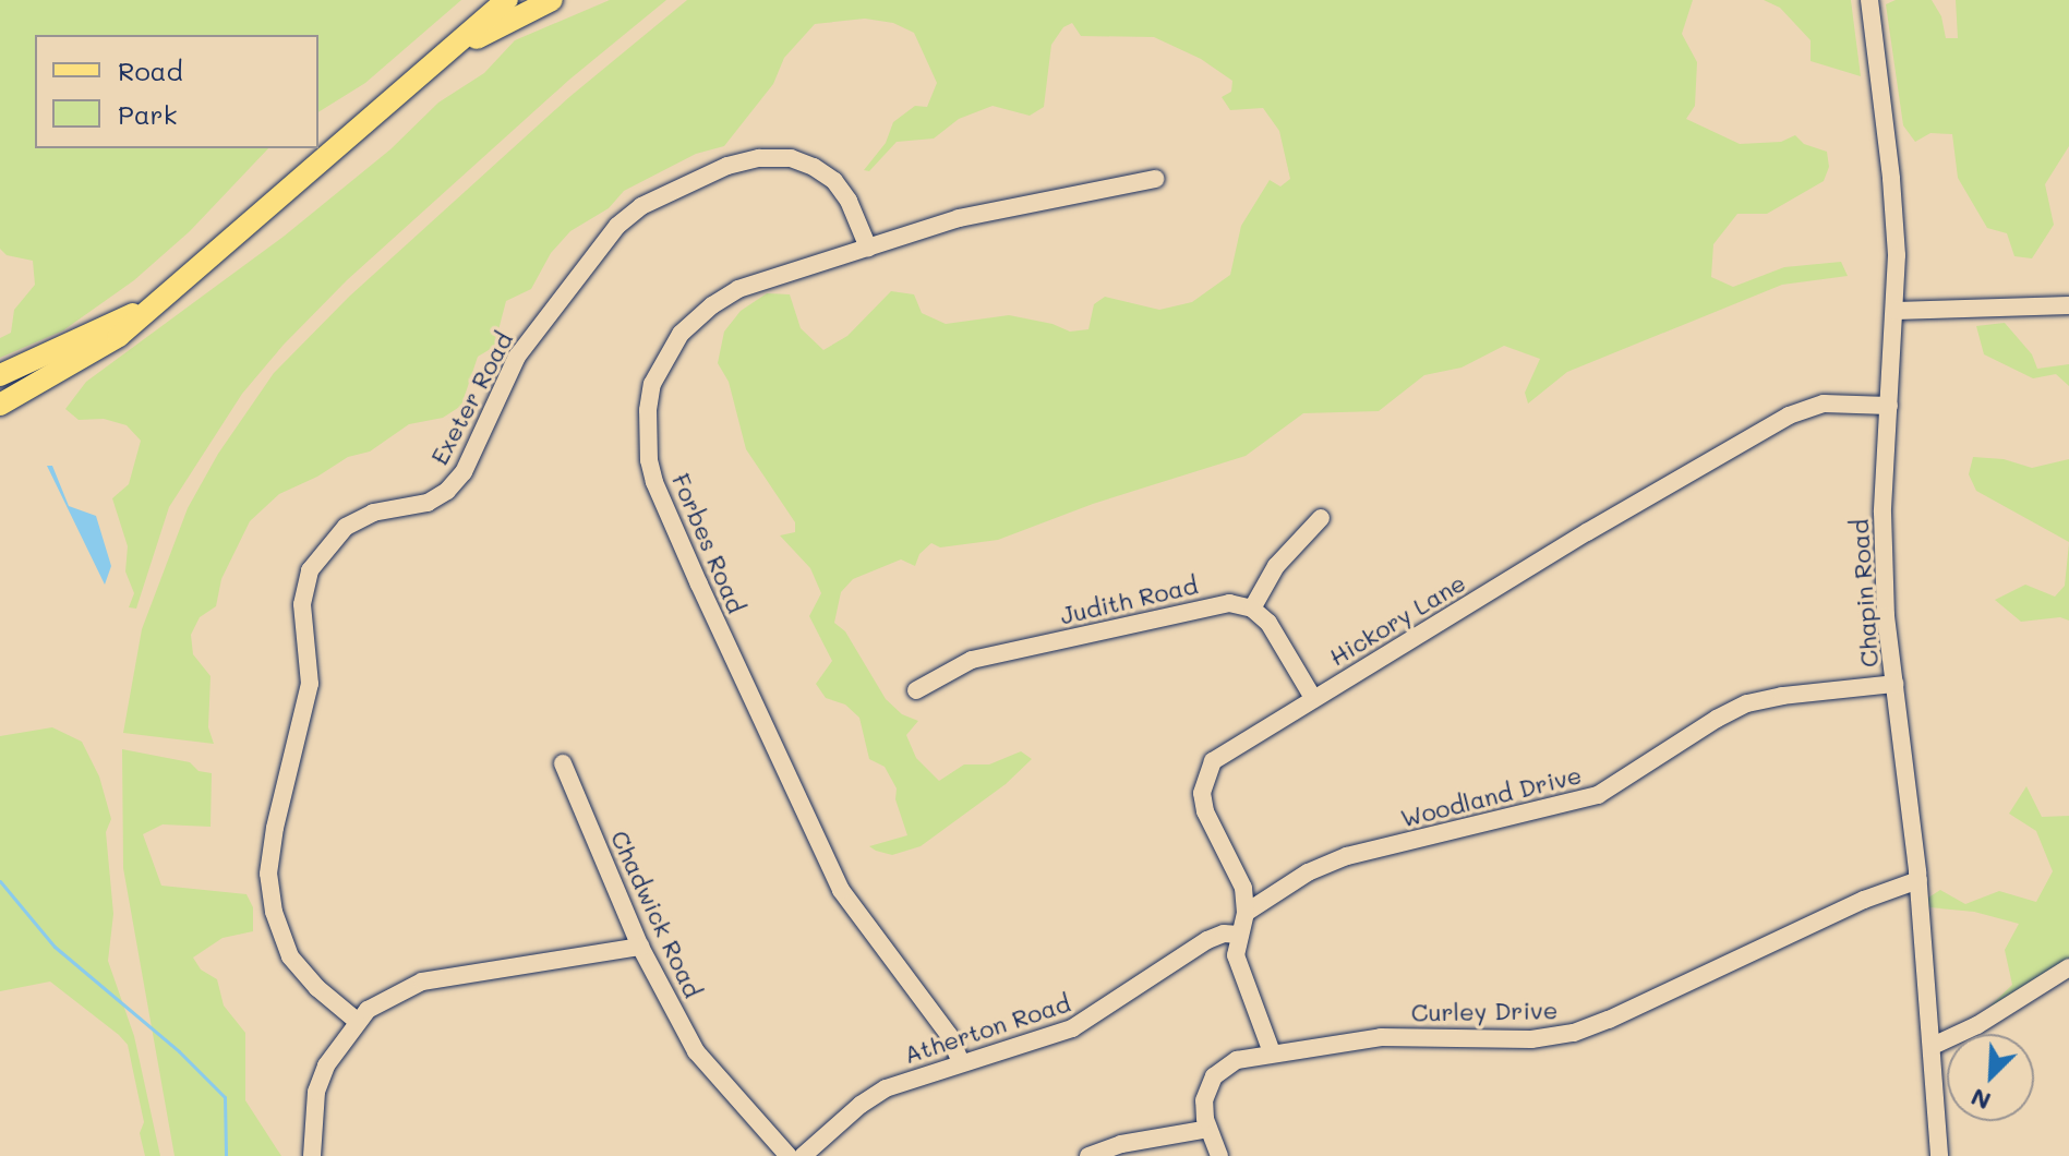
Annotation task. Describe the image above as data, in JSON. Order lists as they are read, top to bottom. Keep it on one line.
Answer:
{"streets":{"street":["Exeter Road","Forbes Road","Chapin Road","Judith Road","Hickory Lane","Woodland Drive","Chadwick Road","Curley Drive","Atherton Road"]},"crossings":[["Exeter Road","Forbes Road"],["Forbes Road","Atherton Road"],["Chapin Road","Hickory Lane"],["Chapin Road","Woodland Drive"],["Chapin Road","Curley Drive"],["Hickory Lane","Woodland Drive"],["Hickory Lane","Curley Drive"],["Hickory Lane","Atherton Road"]],"legend":["Road","Park"],"north":"bottom left"}
